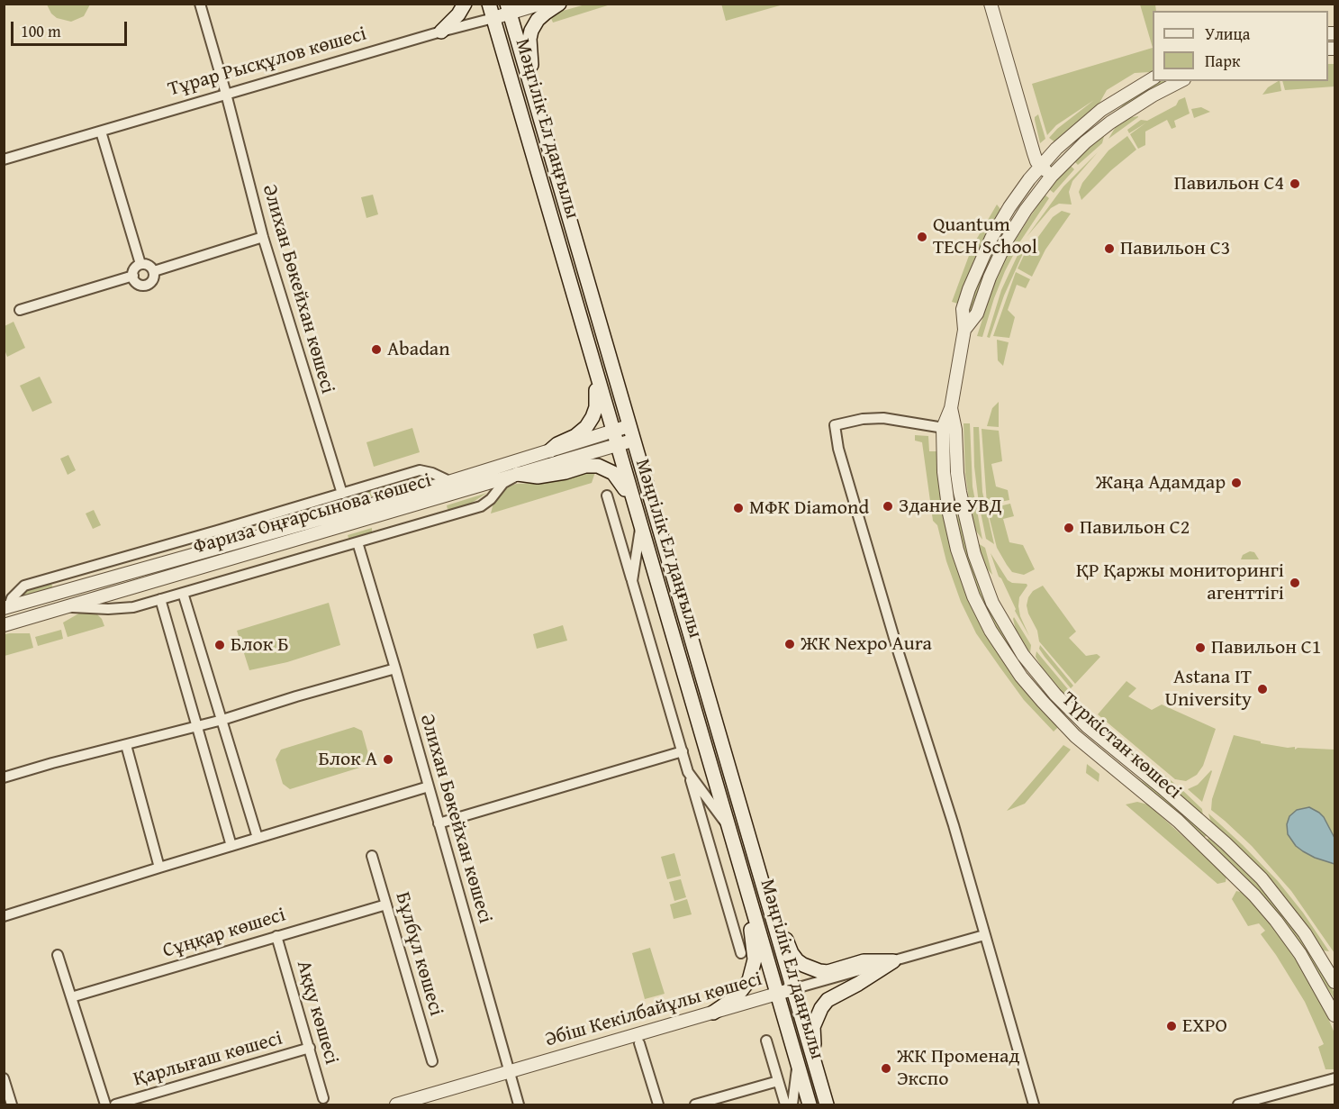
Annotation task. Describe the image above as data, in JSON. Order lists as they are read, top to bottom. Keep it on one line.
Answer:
{"streets":{"main road":["Мәңгілік Ел даңғылы"],"street":["Тұрар Рысқұлов көшесі","Әлихан Бөкейхан көшесі","Фариза Оңғарсынова көшесі","Түркістан көшесі","Сұңқар көшесі","Бұлбұл көшесі","Әбіш Кекілбайұлы көшесі","Аққу көшесі","Қарлығаш көшесі"]},"crossings":[["Тұрар Рысқұлов көшесі","Мәңгілік Ел даңғылы"],["Тұрар Рысқұлов көшесі","Әлихан Бөкейхан көшесі"],["Мәңгілік Ел даңғылы","Фариза Оңғарсынова көшесі"],["Мәңгілік Ел даңғылы","Әбіш Кекілбайұлы көшесі"],["Әлихан Бөкейхан көшесі","Әбіш Кекілбайұлы көшесі"],["Сұңқар көшесі","Бұлбұл көшесі"],["Сұңқар көшесі","Аққу көшесі"],["Аққу көшесі","Қарлығаш көшесі"]],"places":["Павильон С4","Quantum TECH School","Павильон С3","Abadan","Жаңа Адамдар","Здание УВД","МФК Diamond","Павильон С2","ҚР Қаржы мониторингі агенттігі","ЖК Nexpo Aura","Блок Б","Павильон С1","Astana IT University","Блок А","EXPO","ЖК Променад Экспо"],"legend":["Улица","Парк"],"scale_bar":"100 m"}
